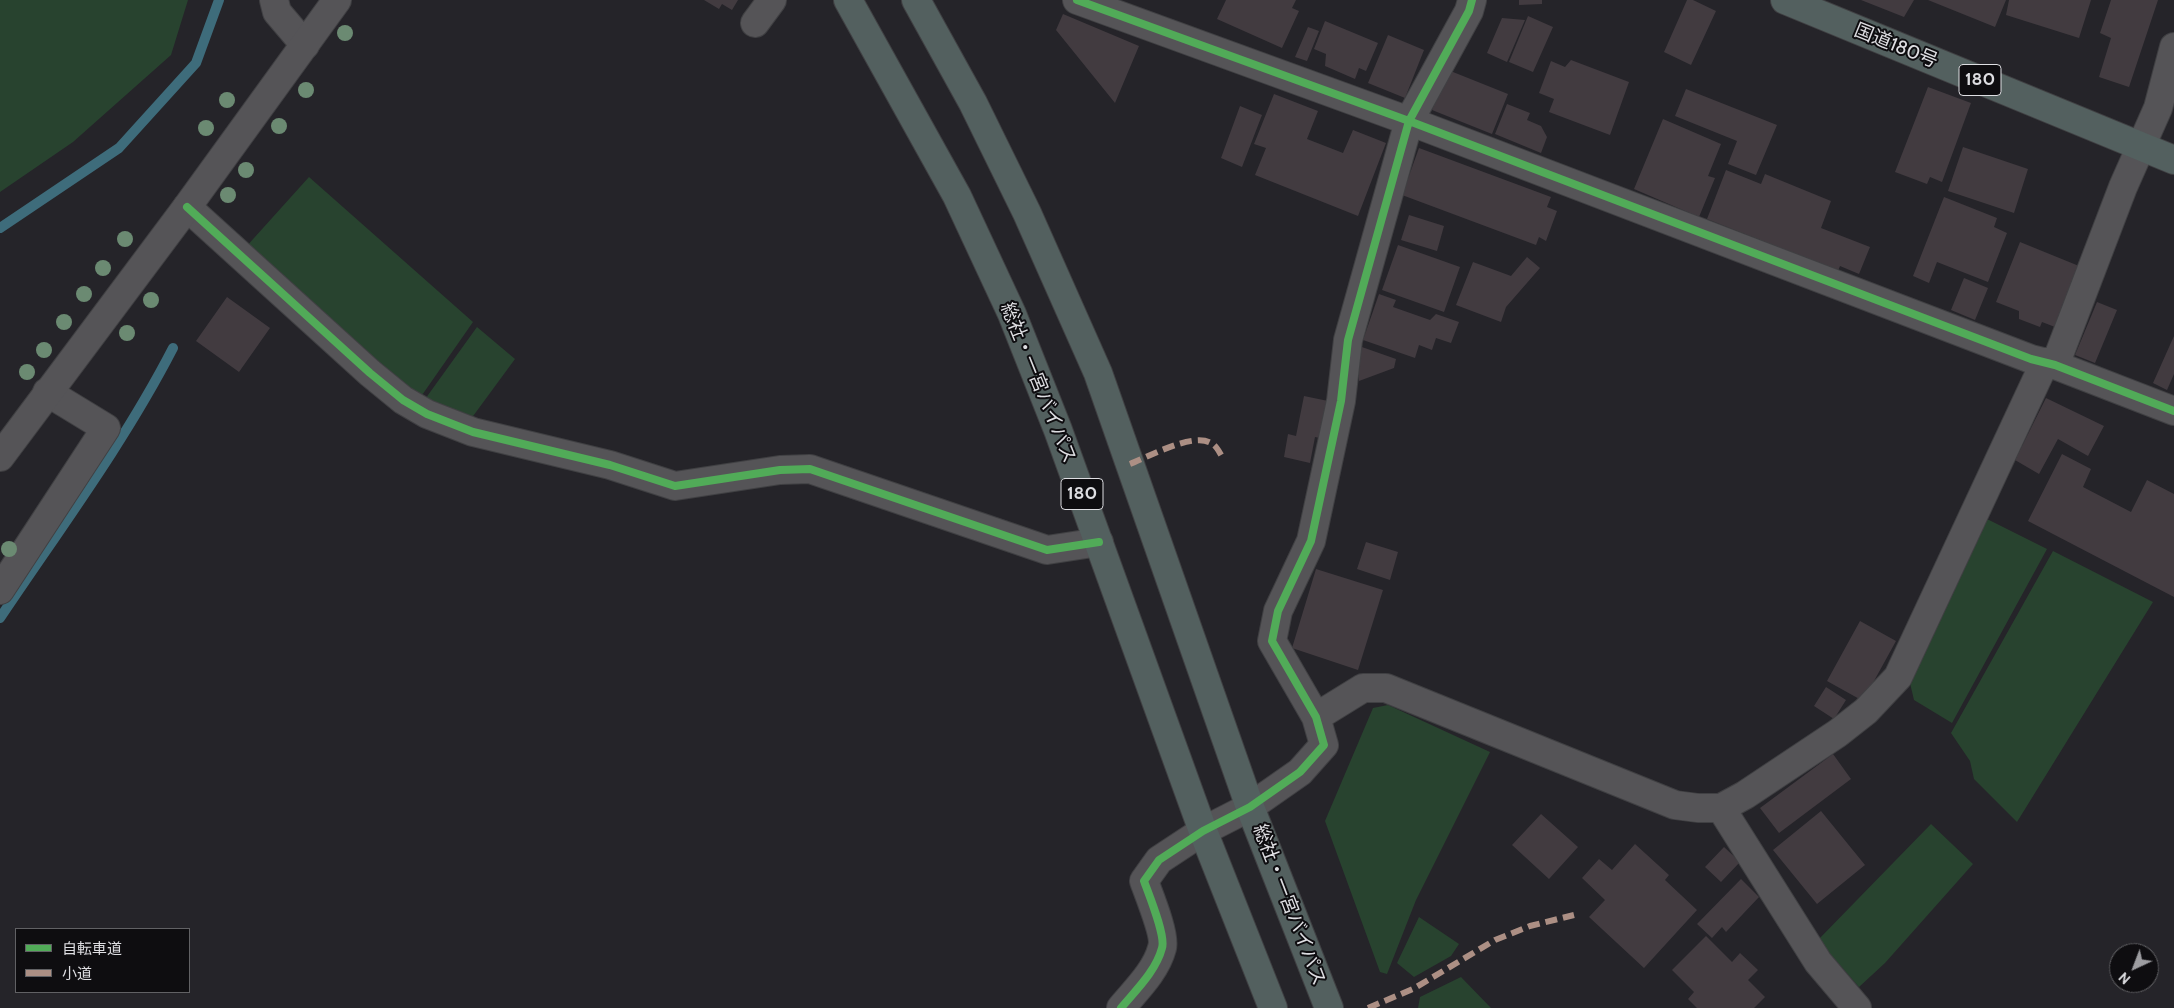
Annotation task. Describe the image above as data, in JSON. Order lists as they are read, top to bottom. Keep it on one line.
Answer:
{"streets":{"highway":["国道180号","180","総社・一宮バイパス"]},"legend":["自転車道","小道"],"north":"bottom left"}
